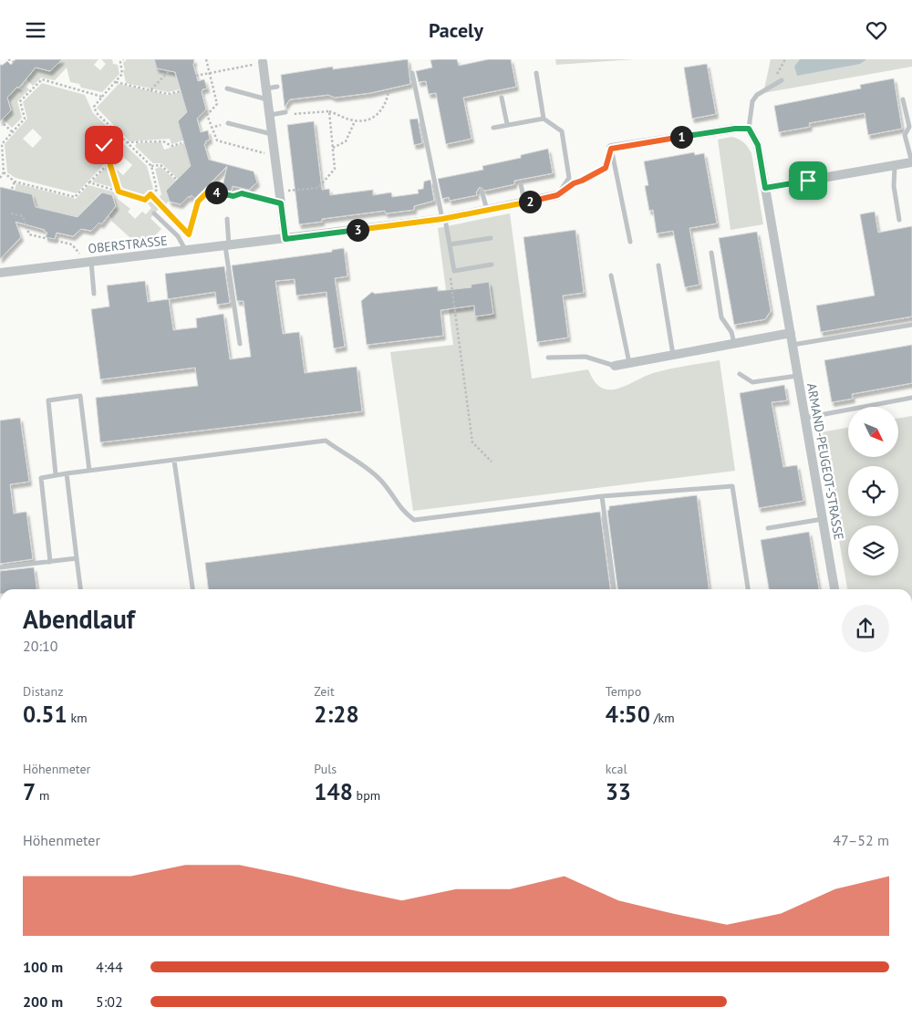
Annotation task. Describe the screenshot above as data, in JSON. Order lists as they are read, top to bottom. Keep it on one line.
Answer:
{"streets":{"street":["OBERSTRASSE","ARMAND-PEUGEOT-STRASSE"]},"north":"bottom right","page":{"header":"Pacely","pins":["1","4","2","3"],"heading":["Abendlauf","20:10"],"stats":[["Distanz","0.51 km"],["Zeit","2:28"],["Tempo","4:50 /km"],["Höhenmeter","7 m"],["Puls","148 bpm"],["kcal","33"]],"chart":["Höhenmeter","47–52 m"],"list":[{"name":"100 m","note":"4:44"},{"name":"200 m","note":"5:02"}]}}
